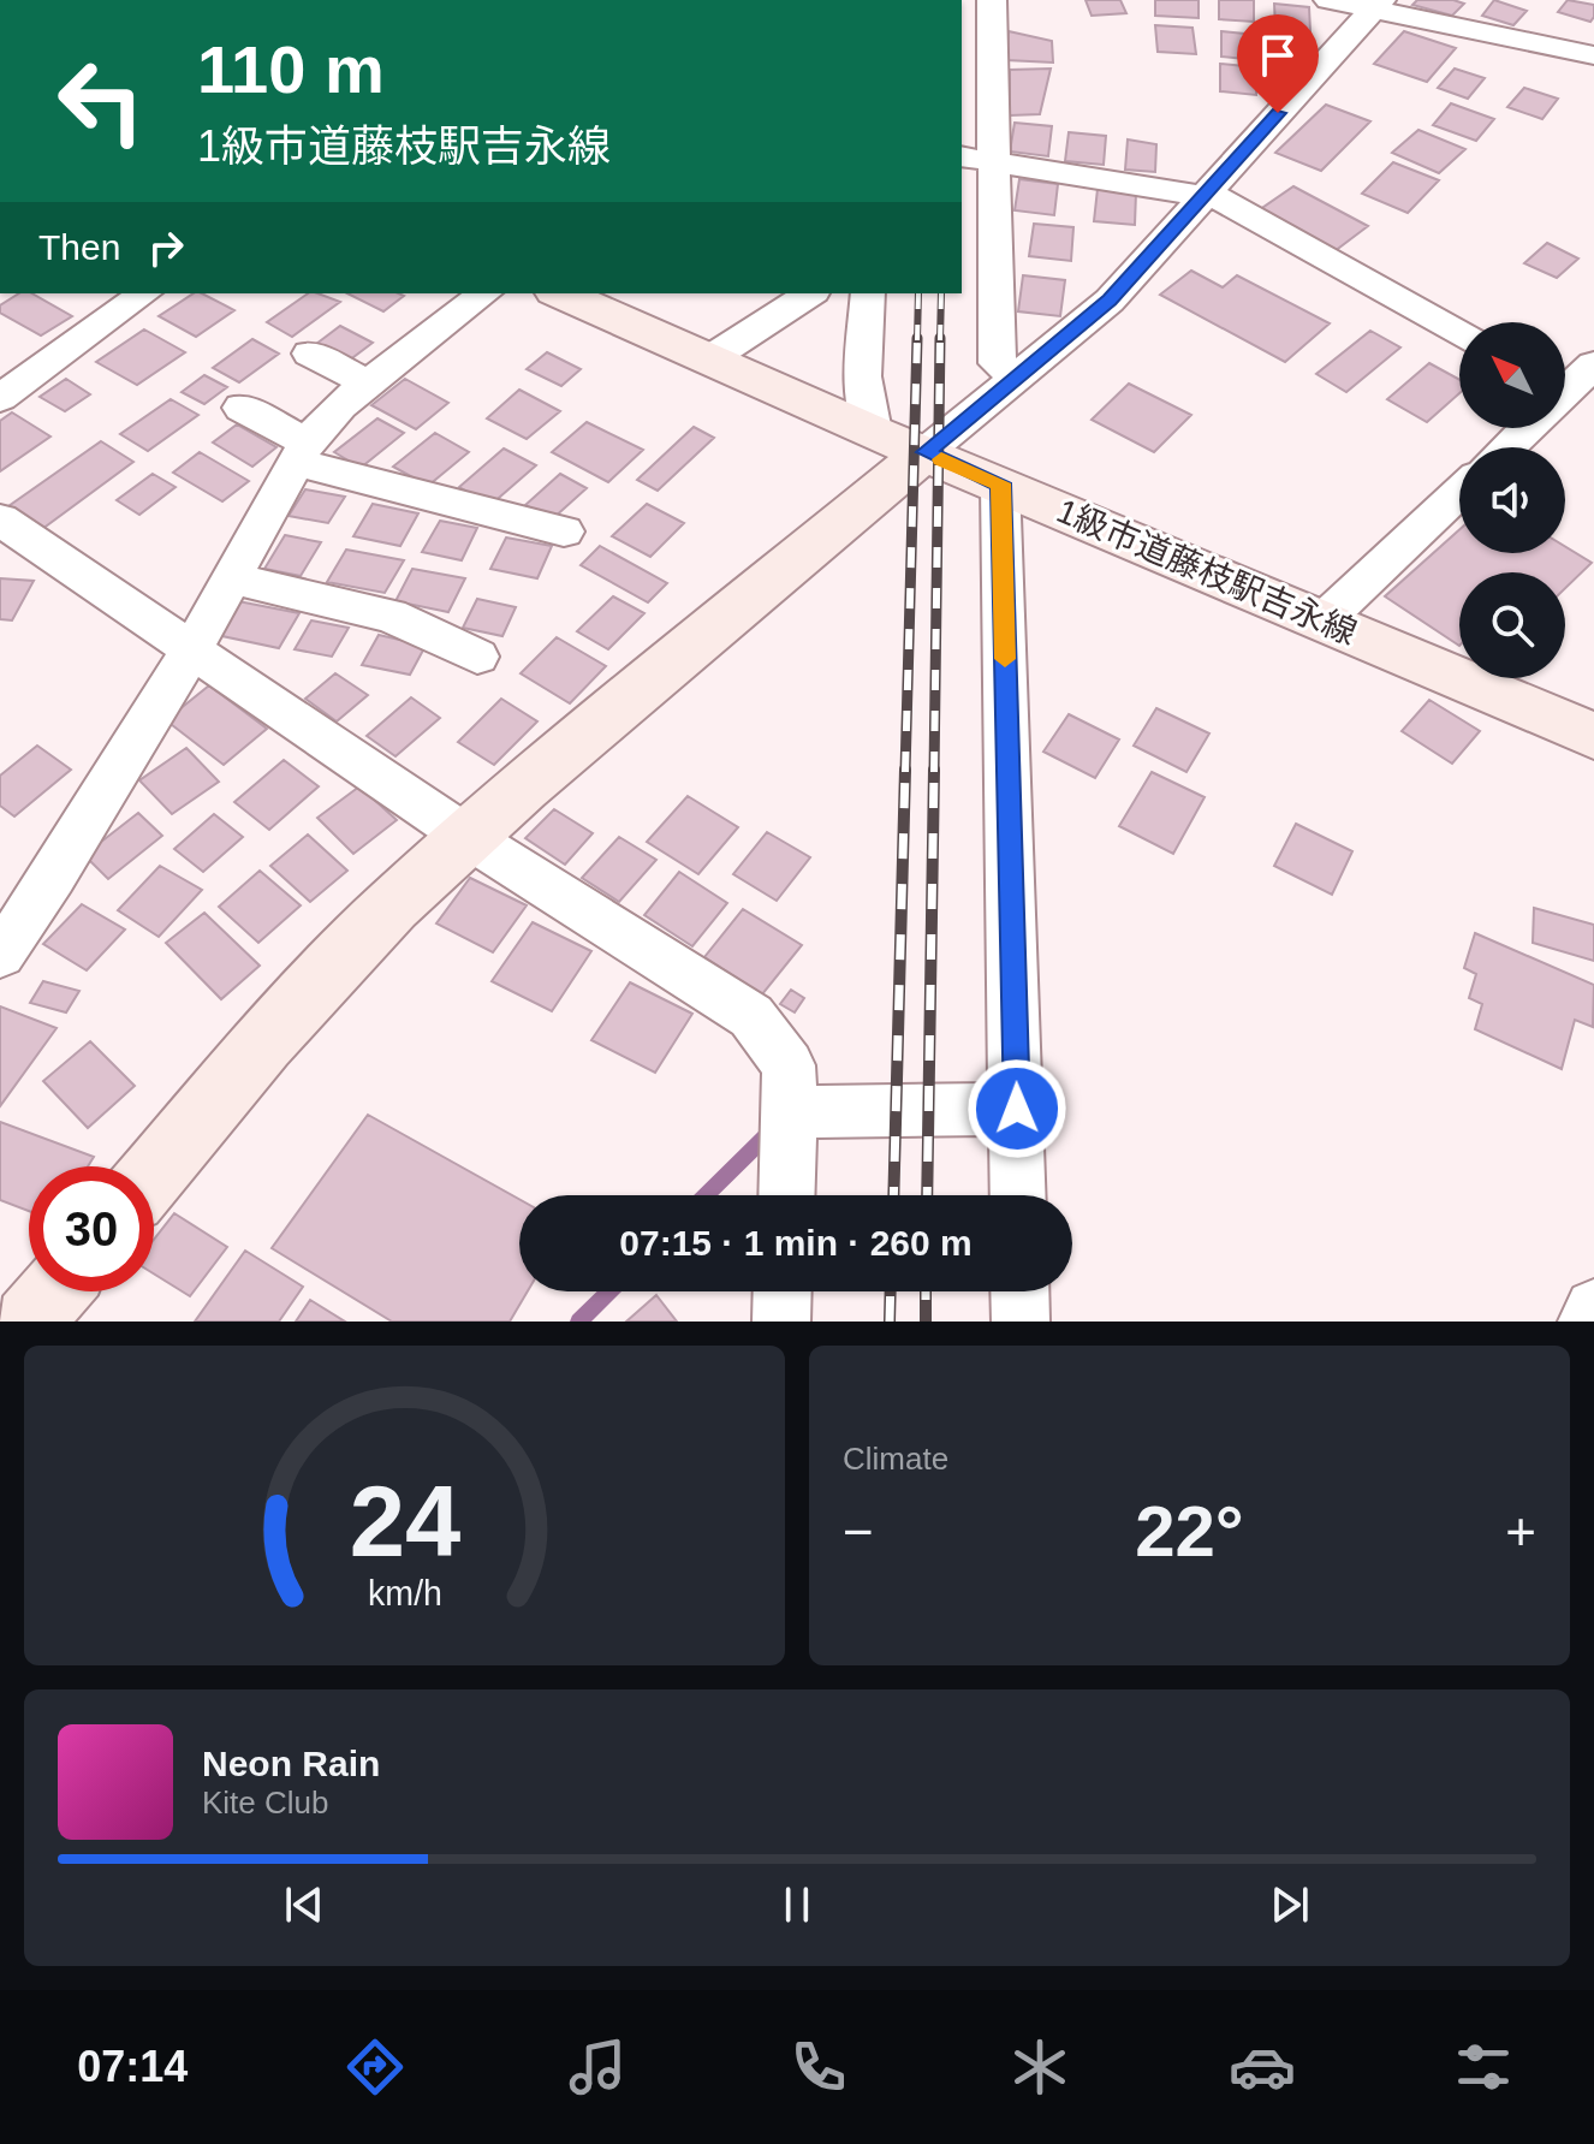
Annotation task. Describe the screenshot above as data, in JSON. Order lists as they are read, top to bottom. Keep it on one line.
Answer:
{"streets":{"street":["1級市道藤枝駅吉永線"]},"north":"top left","page":{"turn":["110 m","1級市道藤枝駅吉永線"],"then":"Then","limit":"30","trip":"07:15 · 1 min · 260 m","tile":"Climate","heat":["−","22°","+"],"song":["Neon Rain","Kite Club"],"tabs":"07:14","gauge":["24","km/h"]}}
